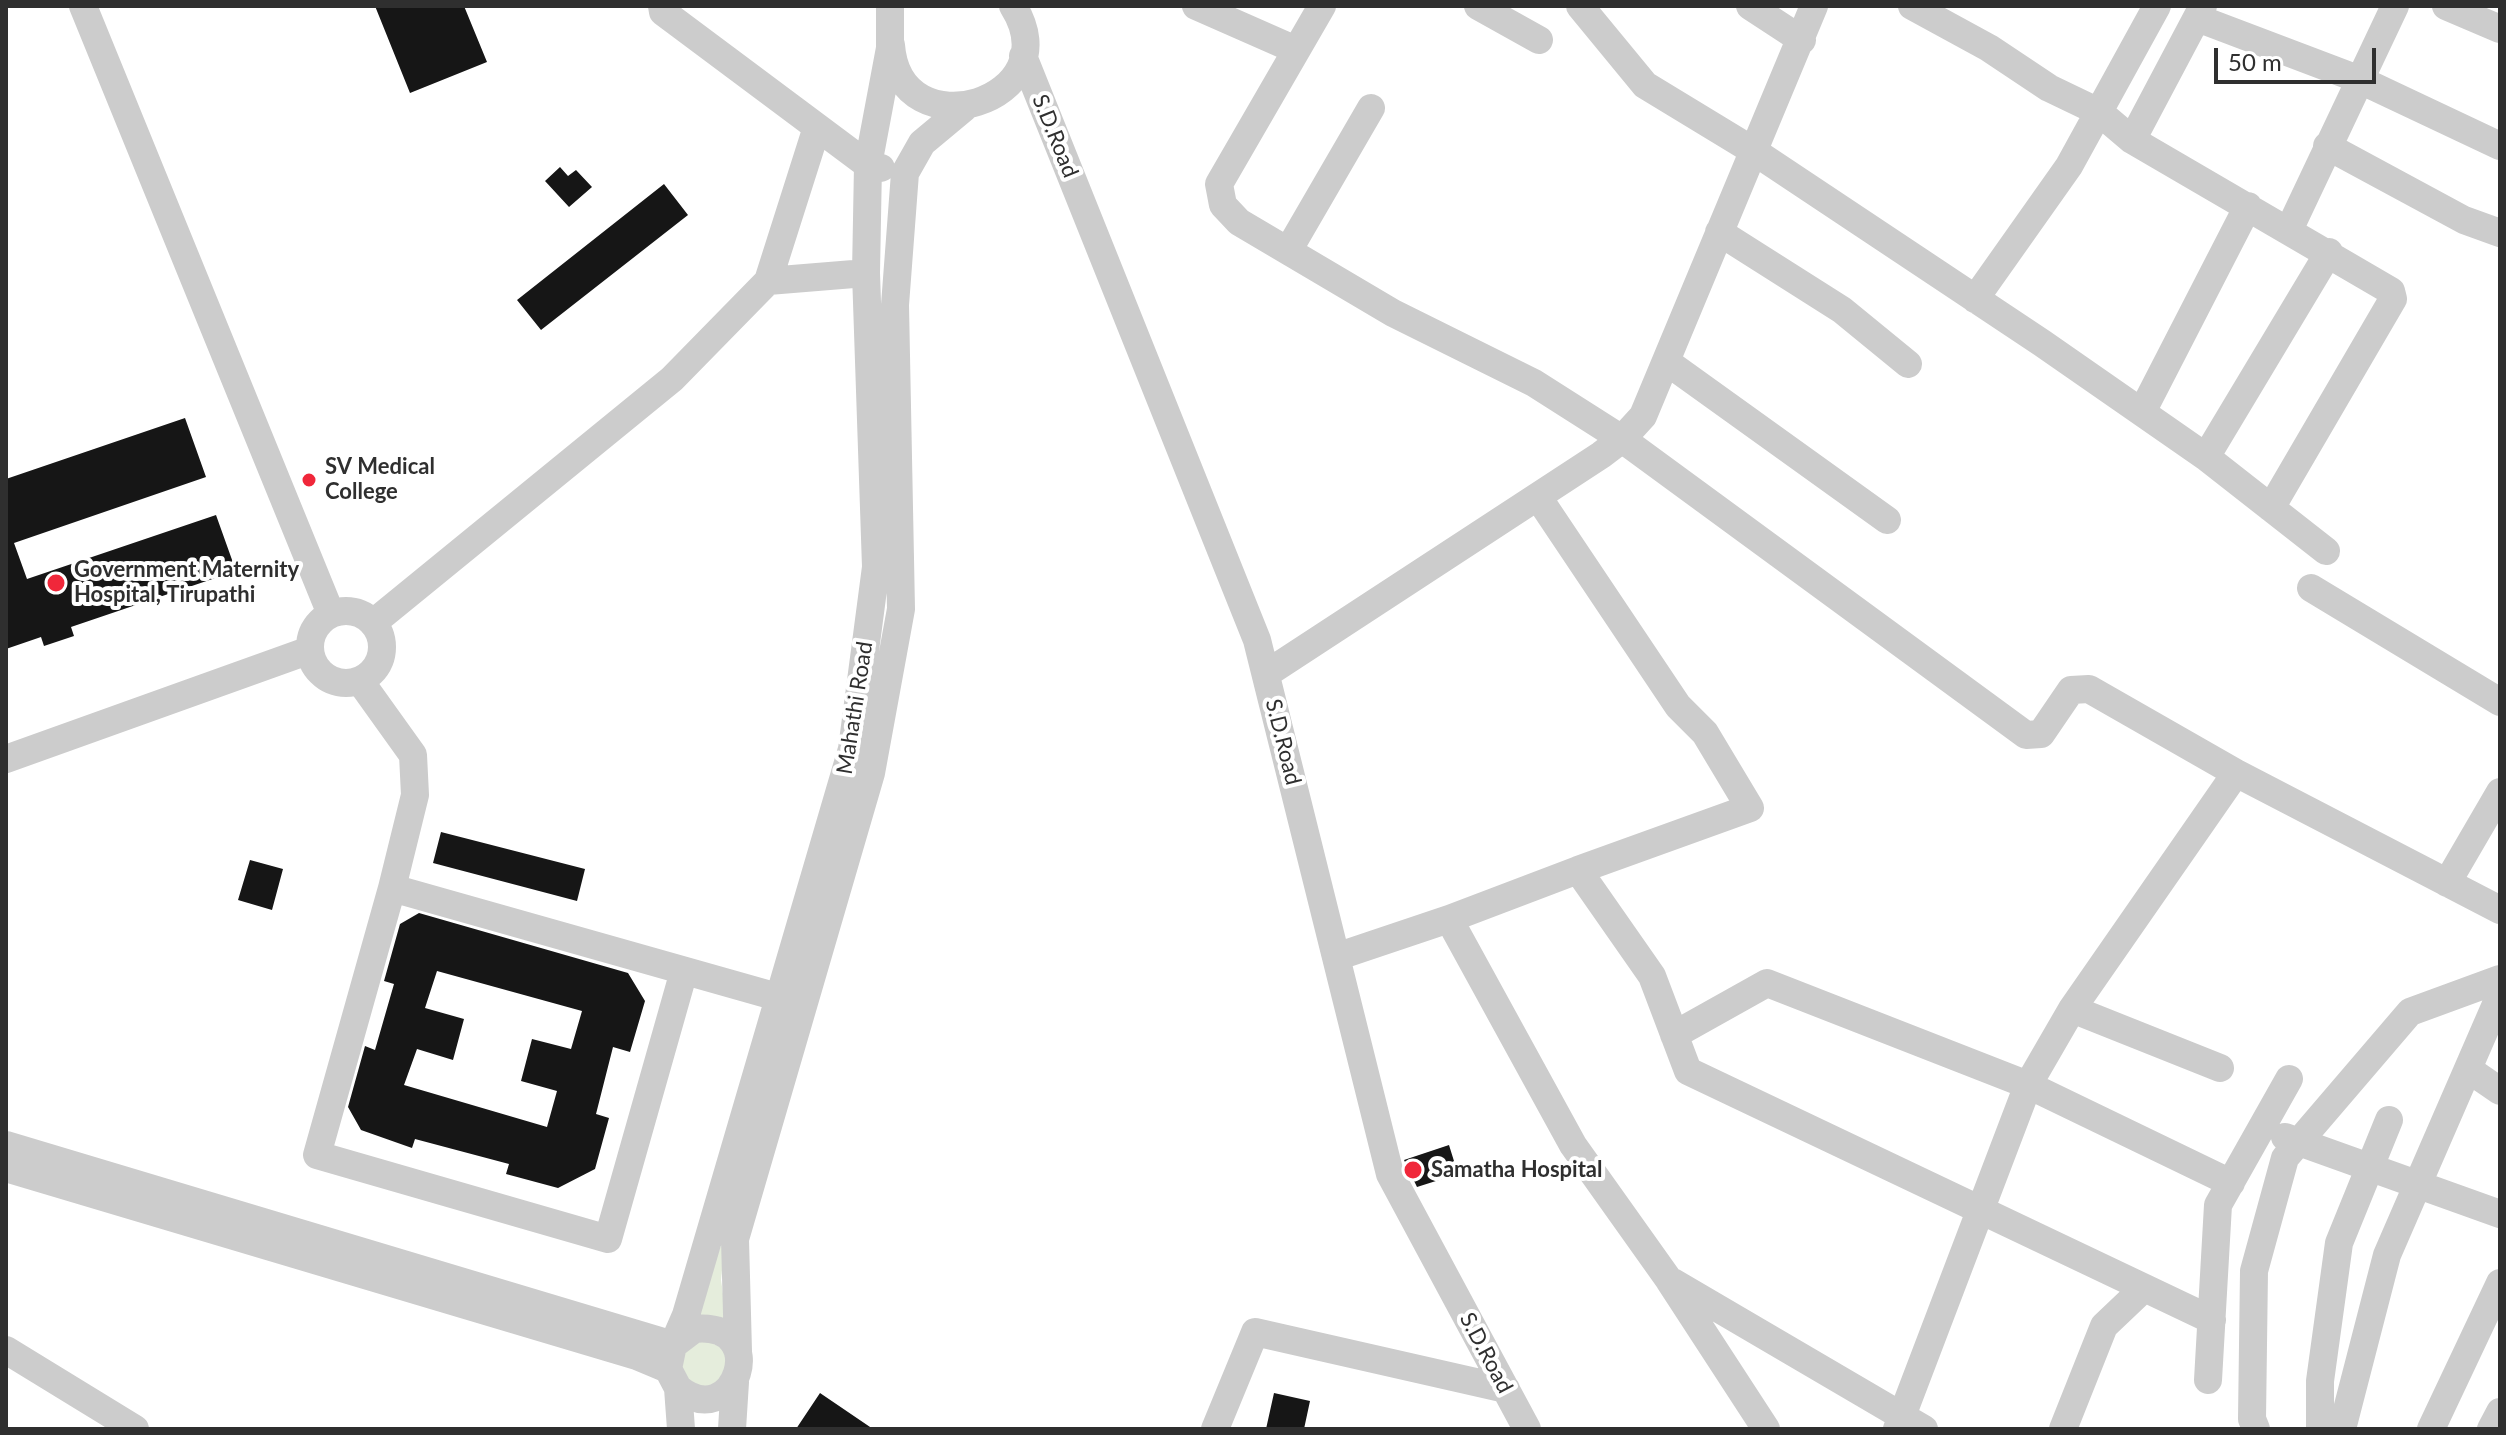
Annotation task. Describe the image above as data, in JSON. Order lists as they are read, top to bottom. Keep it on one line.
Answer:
{"streets":{"street":["S.D.Road","Mahathi Road"]},"crossings":[["S.D.Road","Mahathi Road"]],"places":["SV Medical College","Government Maternity Hospital, Tirupathi","Samatha Hospital"],"scale_bar":"50 m"}
